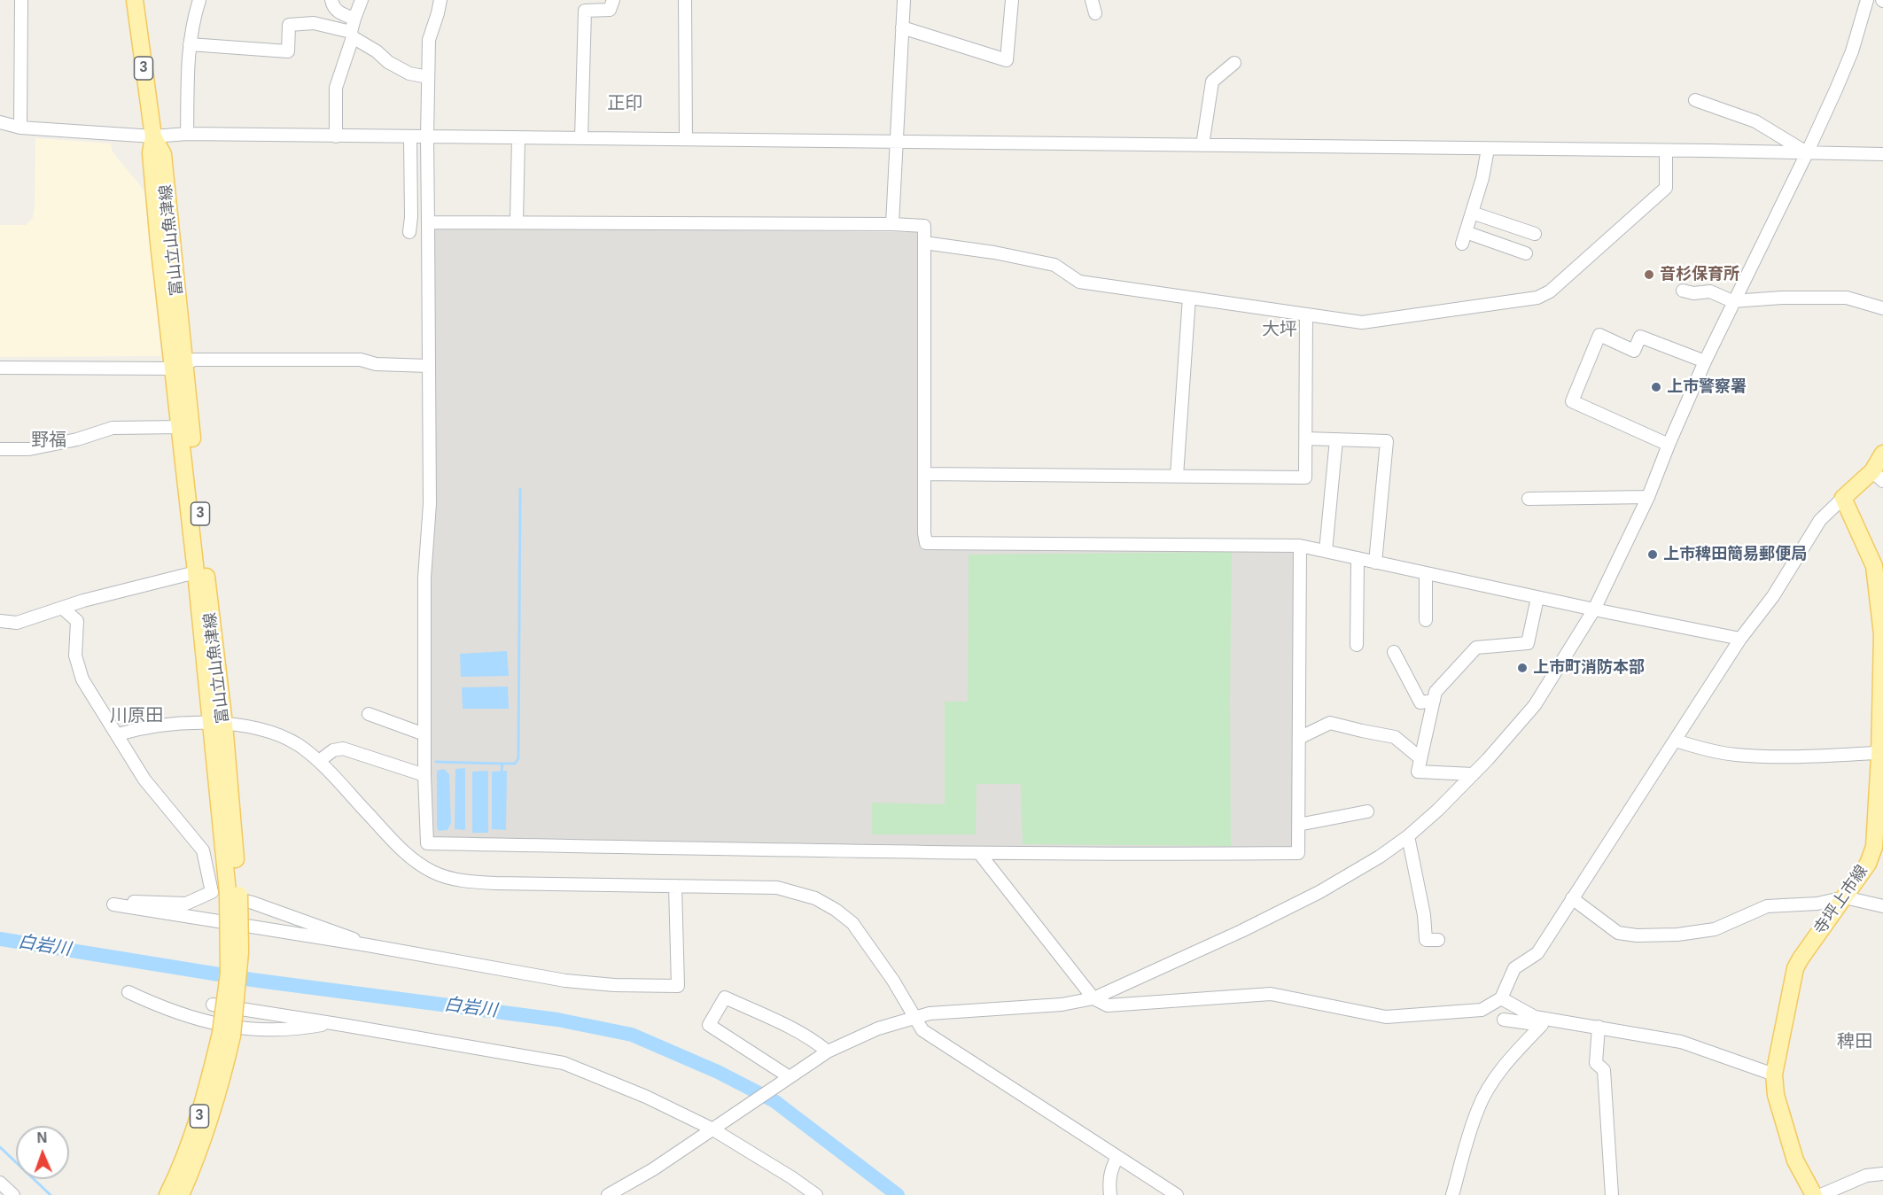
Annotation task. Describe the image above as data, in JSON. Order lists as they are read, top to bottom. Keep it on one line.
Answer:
{"streets":{"main road":["3","富山立山魚津線","寺坪上市線"]},"districts":["正印","大坪","野福","川原田","稗田"],"water":["白岩川"],"places":["音杉保育所","上市警察署","上市稗田簡易郵便局","上市町消防本部"],"north":"top"}
